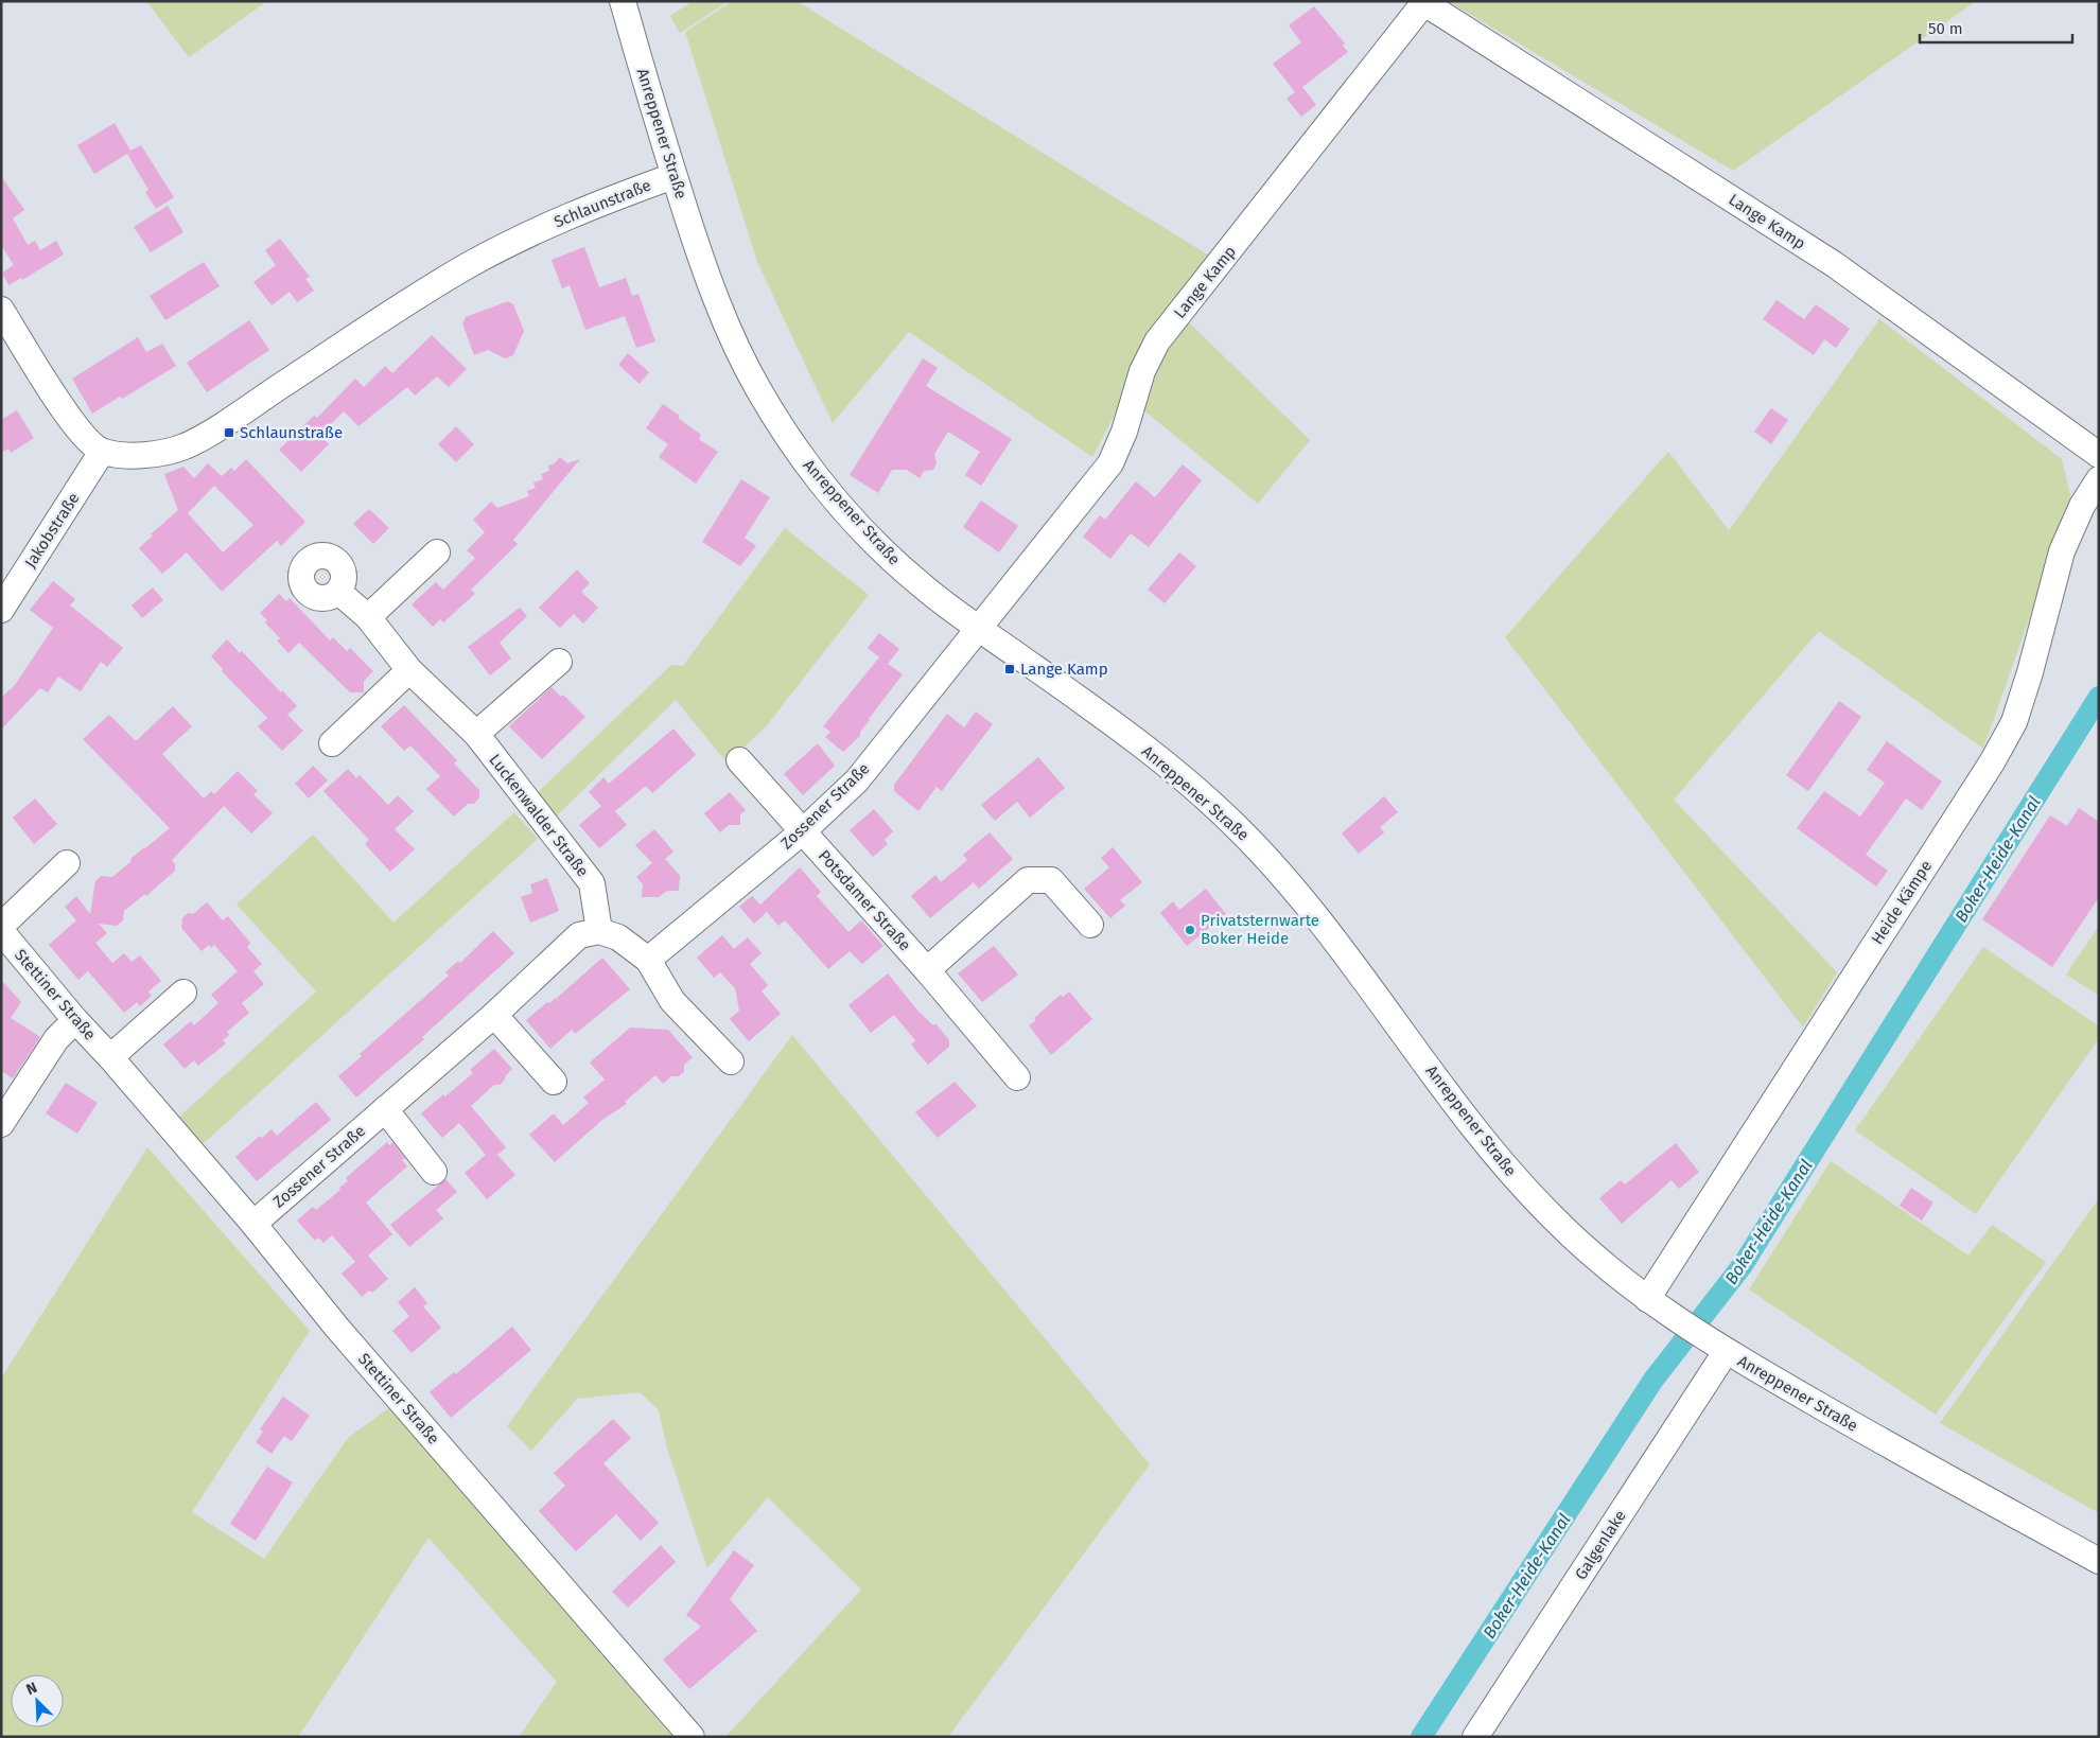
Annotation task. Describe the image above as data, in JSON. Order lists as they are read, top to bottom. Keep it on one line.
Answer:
{"streets":{"street":["Anreppener Straße","Schlaunstraße","Lange Kamp","Jakobstraße","Zossener Straße","Luckenwalder Straße","Potsdamer Straße","Heide Kämpe","Stettiner Straße","Galgenlake"]},"crossings":[["Anreppener Straße","Schlaunstraße"],["Anreppener Straße","Lange Kamp"],["Anreppener Straße","Zossener Straße"],["Anreppener Straße","Heide Kämpe"],["Anreppener Straße","Galgenlake"],["Schlaunstraße","Jakobstraße"],["Lange Kamp","Zossener Straße"],["Zossener Straße","Luckenwalder Straße"],["Zossener Straße","Potsdamer Straße"],["Zossener Straße","Stettiner Straße"]],"water":["Boker-Heide-Kanal"],"places":{"transit":["Schlaunstraße","Lange Kamp"],"other":["Privatsternwarte Boker Heide"]},"scale_bar":"50 m","north":"top left"}
